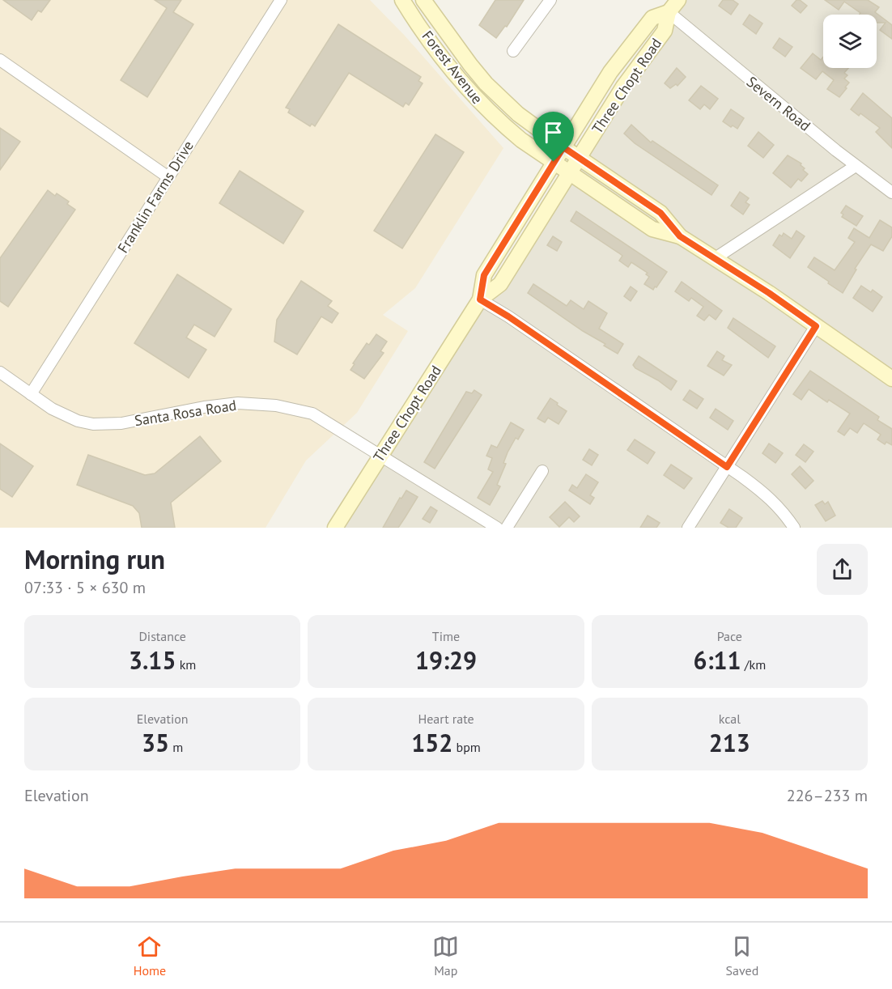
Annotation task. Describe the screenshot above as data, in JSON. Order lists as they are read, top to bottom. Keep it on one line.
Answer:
{"streets":{"main road":["Forest Avenue","Three Chopt Road"],"street":["Severn Road","Franklin Farms Drive","Santa Rosa Road"]},"crossings":[["Forest Avenue","Three Chopt Road"],["Three Chopt Road","Severn Road"],["Three Chopt Road","Santa Rosa Road"],["Franklin Farms Drive","Santa Rosa Road"]],"page":{"heading":["Morning run","07:33 · 5 × 630 m"],"stats":[["Distance","3.15 km"],["Time","19:29"],["Pace","6:11 /km"],["Elevation","35 m"],["Heart rate","152 bpm"],["kcal","213"]],"chart":["Elevation","226–233 m"],"tabs":["Home","Map","Saved"]}}
